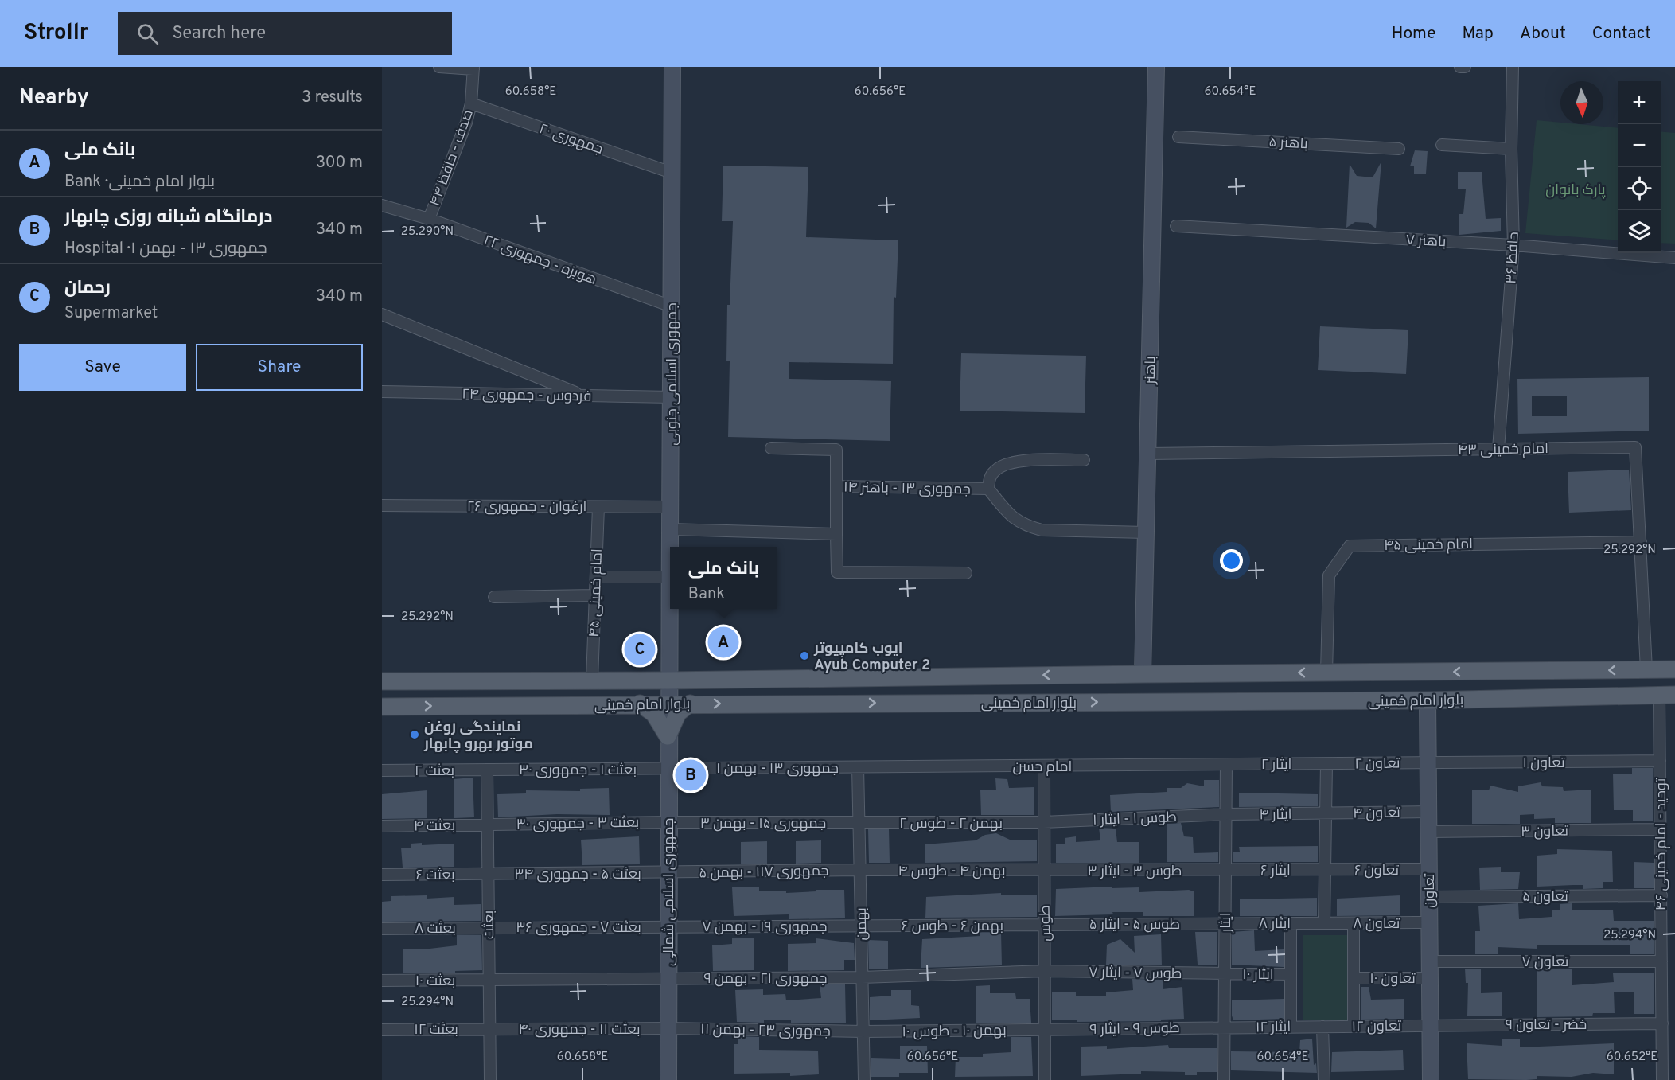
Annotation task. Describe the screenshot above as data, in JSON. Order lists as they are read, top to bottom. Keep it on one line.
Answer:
{"streets":{"main road":["بلوار امام خمینی"],"street":["جمهوری ۲۰","باهنر ۵","صدف - حافظ ۴۴","باهنر ۷","حافظ ۳۶","هویزه - جمهوری ۲۲","باهنر","جمهوری اسلامی جنوبی","فردوس - جمهوری ۲۴","امام خمینی ۴۳","جمهوری ۱۳ - باهنر ۱۴","ارغوان - جمهوری ۲۶","امام خمینی ۴۵","تعاون ۱","تعاون ۲","ایثار ۲","امام حسن","جمهوری ۱۳ - بهمن ۱","بعثت ۱ - جمهوری ۳۰","بعثت ۲","تعاون ۴","ایثار ۴","طوس ۱ - ایثار ۱","بعثت ۳ - جمهوری ۳۰","جمهوری ۱۵ - بهمن ۳","بهمن ۲ - طوس ۲","بعثت ۴","تعاون ۳","توحید - امام خمینی ۴۶","ایثار ۶","تعاون ۶","بهمن ۴ - طوس ۴","طوس ۳ - ایثار ۳","جمهوری ۱۱۷ - بهمن ۵","بعثت ۵ - جمهوری ۳۴","بعثت ۶","تعاون","جمهوری اسلامی شمالی","تعاون ۵","ایثار","طوس","ایثار ۸","تعاون ۸","بهمن","طوس ۵ - ایثار ۵","بعثت","بهمن ۶ - طوس ۶","جمهوری ۱۹ - بهمن ۷","بعثت ۷ - جمهوری ۳۶","بعثت ۸","تعاون ۷","طوس ۷ - ایثار ۷","ایثار ۱۰","جمهوری ۲۱ - بهمن ۹","تعاون ۱۰","بعثت ۱۰","خضر - تعاون ۹","تعاون ۱۲","ایثار ۱۲","طوس ۹ - ایثار ۹","بعثت ۱۲","بعثت ۱۱ - جمهوری ۴۰","جمهوری ۲۳ - بهمن ۱۱","بهمن ۱۰ - طوس ۱۰"]},"crossings":[["جمهوری ۲۰","صدف - حافظ ۴۴"],["جمهوری ۲۰","جمهوری اسلامی جنوبی"],["صدف - حافظ ۴۴","هویزه - جمهوری ۲۲"],["باهنر ۷","حافظ ۳۶"],["حافظ ۳۶","امام خمینی ۴۳"],["هویزه - جمهوری ۲۲","جمهوری اسلامی جنوبی"],["باهنر","امام خمینی ۴۳"],["باهنر","جمهوری ۱۳ - باهنر ۱۴"],["باهنر","بلوار امام خمینی"],["جمهوری اسلامی جنوبی","فردوس - جمهوری ۲۴"],["جمهوری اسلامی جنوبی","ارغوان - جمهوری ۲۶"],["جمهوری اسلامی جنوبی","بلوار امام خمینی"],["جمهوری اسلامی جنوبی","جمهوری اسلامی شمالی"],["امام خمینی ۴۳","امام خمینی ۴۵"],["امام خمینی ۴۳","بلوار امام خمینی"],["ارغوان - جمهوری ۲۶","امام خمینی ۴۵"],["امام خمینی ۴۵","بلوار امام خمینی"],["بلوار امام خمینی","توحید - امام خمینی ۴۶"],["بلوار امام خمینی","تعاون"],["بلوار امام خمینی","جمهوری اسلامی شمالی"],["تعاون ۱","تعاون ۲"],["تعاون ۱","توحید - امام خمینی ۴۶"],["تعاون ۱","تعاون"],["تعاون ۲","ایثار ۲"],["تعاون ۲","تعاون"],["ایثار ۲","امام حسن"],["ایثار ۲","ایثار"],["امام حسن","جمهوری ۱۳ - بهمن ۱"],["امام حسن","ایثار"],["امام حسن","طوس"],["امام حسن","بهمن"],["جمهوری ۱۳ - بهمن ۱","بعثت ۱ - جمهوری ۳۰"],["جمهوری ۱۳ - بهمن ۱","جمهوری اسلامی شمالی"],["جمهوری ۱۳ - بهمن ۱","بهمن"],["بعثت ۱ - جمهوری ۳۰","بعثت ۲"],["بعثت ۱ - جمهوری ۳۰","جمهوری اسلامی شمالی"],["بعثت ۱ - جمهوری ۳۰","بعثت"],["بعثت ۲","بعثت"],["تعاون ۴","ایثار ۴"],["تعاون ۴","تعاون"],["ایثار ۴","طوس ۱ - ایثار ۱"],["ایثار ۴","ایثار"],["طوس ۱ - ایثار ۱","بهمن ۲ - طوس ۲"],["طوس ۱ - ایثار ۱","ایثار"],["طوس ۱ - ایثار ۱","طوس"],["بعثت ۳ - جمهوری ۳۰","جمهوری ۱۵ - بهمن ۳"],["بعثت ۳ - جمهوری ۳۰","بعثت ۴"],["بعثت ۳ - جمهوری ۳۰","جمهوری اسلامی شمالی"],["بعثت ۳ - جمهوری ۳۰","بعثت"],["جمهوری ۱۵ - بهمن ۳","بهمن ۲ - طوس ۲"],["جمهوری ۱۵ - بهمن ۳","جمهوری اسلامی شمالی"],["جمهوری ۱۵ - بهمن ۳","بهمن"],["بهمن ۲ - طوس ۲","طوس"],["بهمن ۲ - طوس ۲","بهمن"],["بعثت ۴","بعثت"],["تعاون ۳","توحید - امام خمینی ۴۶"],["تعاون ۳","تعاون"],["توحید - امام خمینی ۴۶","تعاون ۵"],["توحید - امام خمینی ۴۶","تعاون ۷"],["توحید - امام خمینی ۴۶","خضر - تعاون ۹"],["ایثار ۶","تعاون ۶"],["ایثار ۶","طوس ۳ - ایثار ۳"],["ایثار ۶","ایثار"],["تعاون ۶","تعاون"],["بهمن ۴ - طوس ۴","طوس ۳ - ایثار ۳"],["بهمن ۴ - طوس ۴","جمهوری ۱۱۷ - بهمن ۵"],["بهمن ۴ - طوس ۴","طوس"],["بهمن ۴ - طوس ۴","بهمن"],["طوس ۳ - ایثار ۳","ایثار"],["طوس ۳ - ایثار ۳","طوس"],["جمهوری ۱۱۷ - بهمن ۵","بعثت ۵ - جمهوری ۳۴"],["جمهوری ۱۱۷ - بهمن ۵","جمهوری اسلامی شمالی"],["جمهوری ۱۱۷ - بهمن ۵","بهمن"],["بعثت ۵ - جمهوری ۳۴","بعثت ۶"],["بعثت ۵ - جمهوری ۳۴","جمهوری اسلامی شمالی"],["بعثت ۵ - جمهوری ۳۴","بعثت"],["بعثت ۶","بعثت"],["تعاون","تعاون ۵"],["تعاون","تعاون ۸"],["تعاون","تعاون ۷"],["تعاون","تعاون ۱۰"],["تعاون","خضر - تعاون ۹"],["تعاون","تعاون ۱۲"],["جمهوری اسلامی شمالی","جمهوری ۱۹ - بهمن ۷"],["جمهوری اسلامی شمالی","بعثت ۷ - جمهوری ۳۶"],["جمهوری اسلامی شمالی","جمهوری ۲۱ - بهمن ۹"],["جمهوری اسلامی شمالی","بعثت ۱۱ - جمهوری ۴۰"],["جمهوری اسلامی شمالی","جمهوری ۲۳ - بهمن ۱۱"],["ایثار","ایثار ۸"],["ایثار","طوس ۵ - ایثار ۵"],["ایثار","طوس ۷ - ایثار ۷"],["ایثار","ایثار ۱۰"],["ایثار","ایثار ۱۲"],["ایثار","طوس ۹ - ایثار ۹"],["طوس","طوس ۵ - ایثار ۵"],["طوس","بهمن ۶ - طوس ۶"],["طوس","طوس ۷ - ایثار ۷"],["طوس","طوس ۹ - ایثار ۹"],["طوس","بهمن ۱۰ - طوس ۱۰"],["ایثار ۸","تعاون ۸"],["ایثار ۸","طوس ۵ - ایثار ۵"],["بهمن","بهمن ۶ - طوس ۶"],["بهمن","جمهوری ۱۹ - بهمن ۷"],["بهمن","طوس ۷ - ایثار ۷"],["بهمن","جمهوری ۲۱ - بهمن ۹"],["بهمن","جمهوری ۲۳ - بهمن ۱۱"],["بهمن","بهمن ۱۰ - طوس ۱۰"],["طوس ۵ - ایثار ۵","بهمن ۶ - طوس ۶"],["بعثت","بعثت ۷ - جمهوری ۳۶"],["بعثت","بعثت ۸"],["بعثت","جمهوری ۲۱ - بهمن ۹"],["بعثت","بعثت ۱۰"],["بعثت","بعثت ۱۲"],["بعثت","بعثت ۱۱ - جمهوری ۴۰"],["بهمن ۶ - طوس ۶","جمهوری ۱۹ - بهمن ۷"],["جمهوری ۱۹ - بهمن ۷","بعثت ۷ - جمهوری ۳۶"],["بعثت ۷ - جمهوری ۳۶","بعثت ۸"],["طوس ۷ - ایثار ۷","ایثار ۱۰"],["طوس ۷ - ایثار ۷","جمهوری ۲۱ - بهمن ۹"],["جمهوری ۲۱ - بهمن ۹","بعثت ۱۰"],["خضر - تعاون ۹","تعاون ۱۲"],["تعاون ۱۲","ایثار ۱۲"],["ایثار ۱۲","طوس ۹ - ایثار ۹"],["طوس ۹ - ایثار ۹","بهمن ۱۰ - طوس ۱۰"],["بعثت ۱۲","بعثت ۱۱ - جمهوری ۴۰"],["بعثت ۱۱ - جمهوری ۴۰","جمهوری ۲۳ - بهمن ۱۱"],["جمهوری ۲۳ - بهمن ۱۱","بهمن ۱۰ - طوس ۱۰"]],"parks":["پارک بانوان"],"places":["ایوب کامپیوتر Ayub Computer 2","نمایندگی روغن موتور بهرو چابهار"],"north":"bottom","page":{"header":"Strollr","search":"Search here","nav":["Home","Map","About","Contact"],"heading":["Nearby","3 results"],"map_buttons":["+","−"],"list":[{"mark":"A","name":"بانک ملی","note":"Bank · بلوار امام خمینی","value":"300 m"},{"mark":"B","name":"درمانگاه شبانه روزی چابهار","note":"Hospital · جمهوری ۱۳ - بهمن ۱","value":"340 m"},{"mark":"C","name":"رحمان","note":"Supermarket","value":"340 m"}],"buttons":["Save","Share"],"popup":["بانک ملی","Bank"],"pins":["A","C","B"]},"coordinates":["60.658°E","60.656°E","60.654°E","25.290°N","25.292°N","25.294°N","60.652°E"]}
